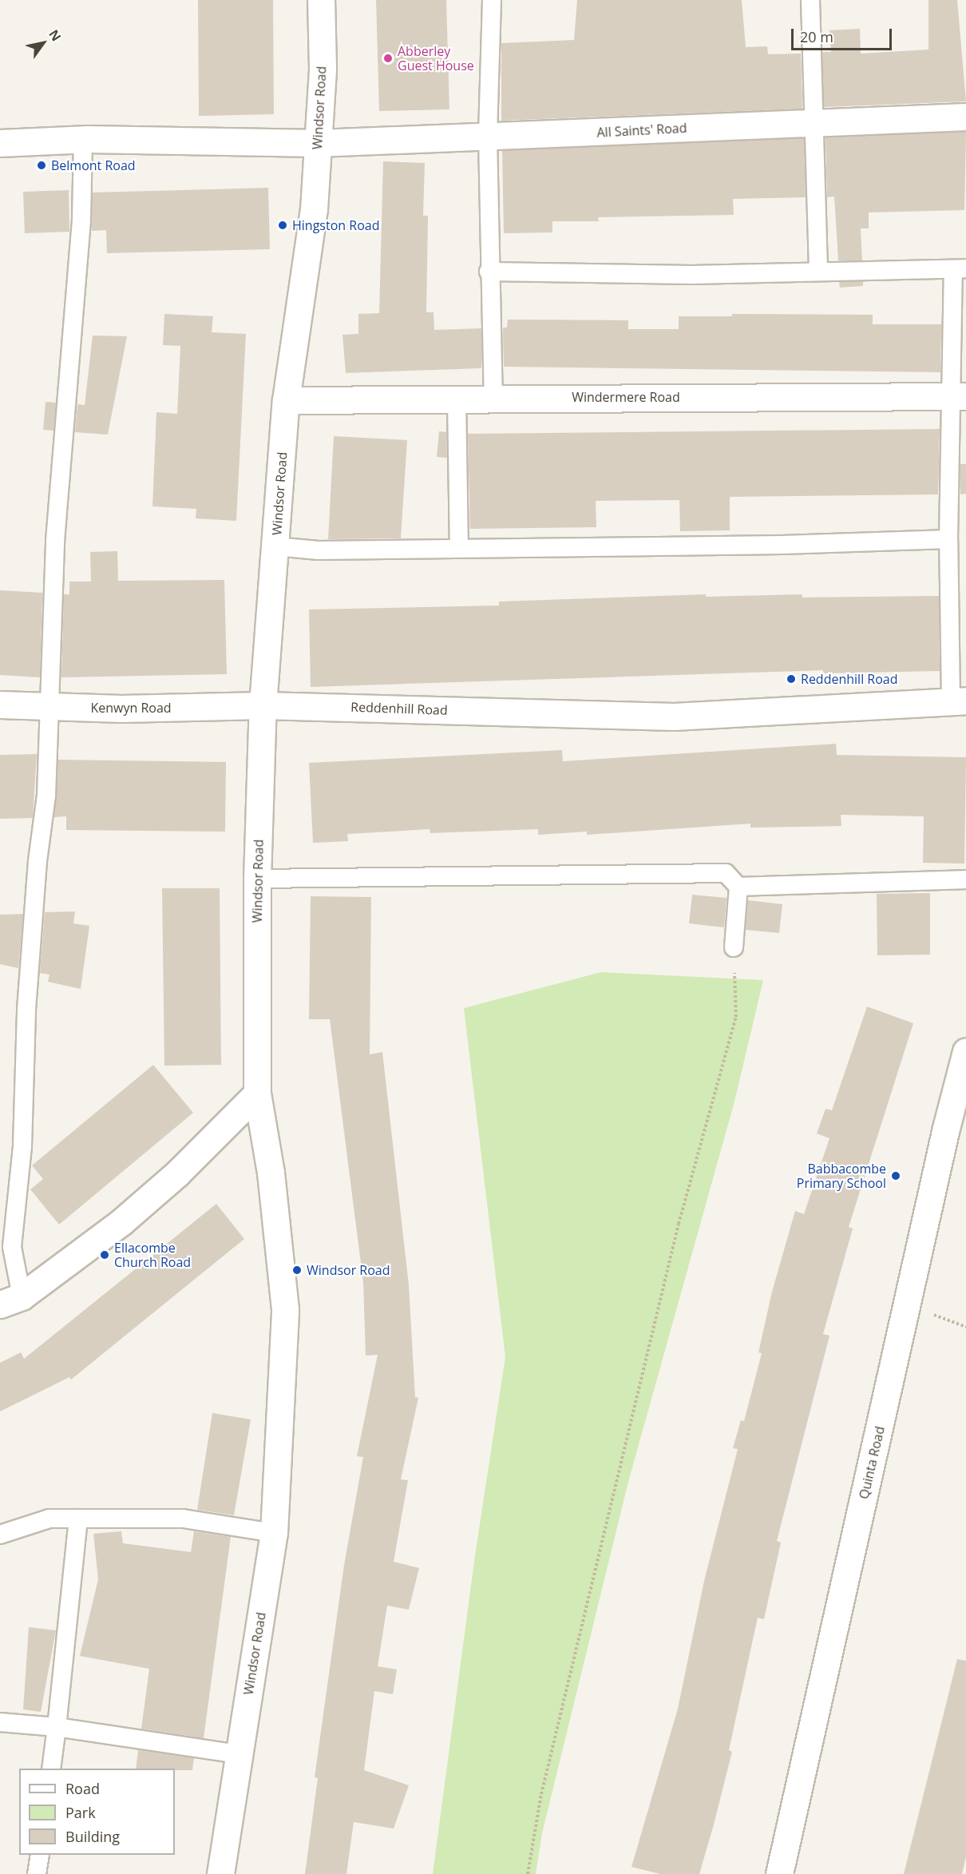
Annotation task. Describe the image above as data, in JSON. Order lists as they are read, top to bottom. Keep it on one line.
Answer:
{"streets":{"street":["Windsor Road","All Saints' Road","Windermere Road","Kenwyn Road","Reddenhill Road","Quinta Road"]},"crossings":[["Windsor Road","All Saints' Road"],["Windsor Road","Windermere Road"],["Windsor Road","Kenwyn Road"],["Windsor Road","Reddenhill Road"],["Kenwyn Road","Reddenhill Road"]],"places":["Abberley Guest House","Belmont Road","Hingston Road","Reddenhill Road","Babbacombe Primary School","Ellacombe Church Road","Windsor Road"],"legend":["Road","Park","Building"],"scale_bar":"20 m","north":"top right"}
